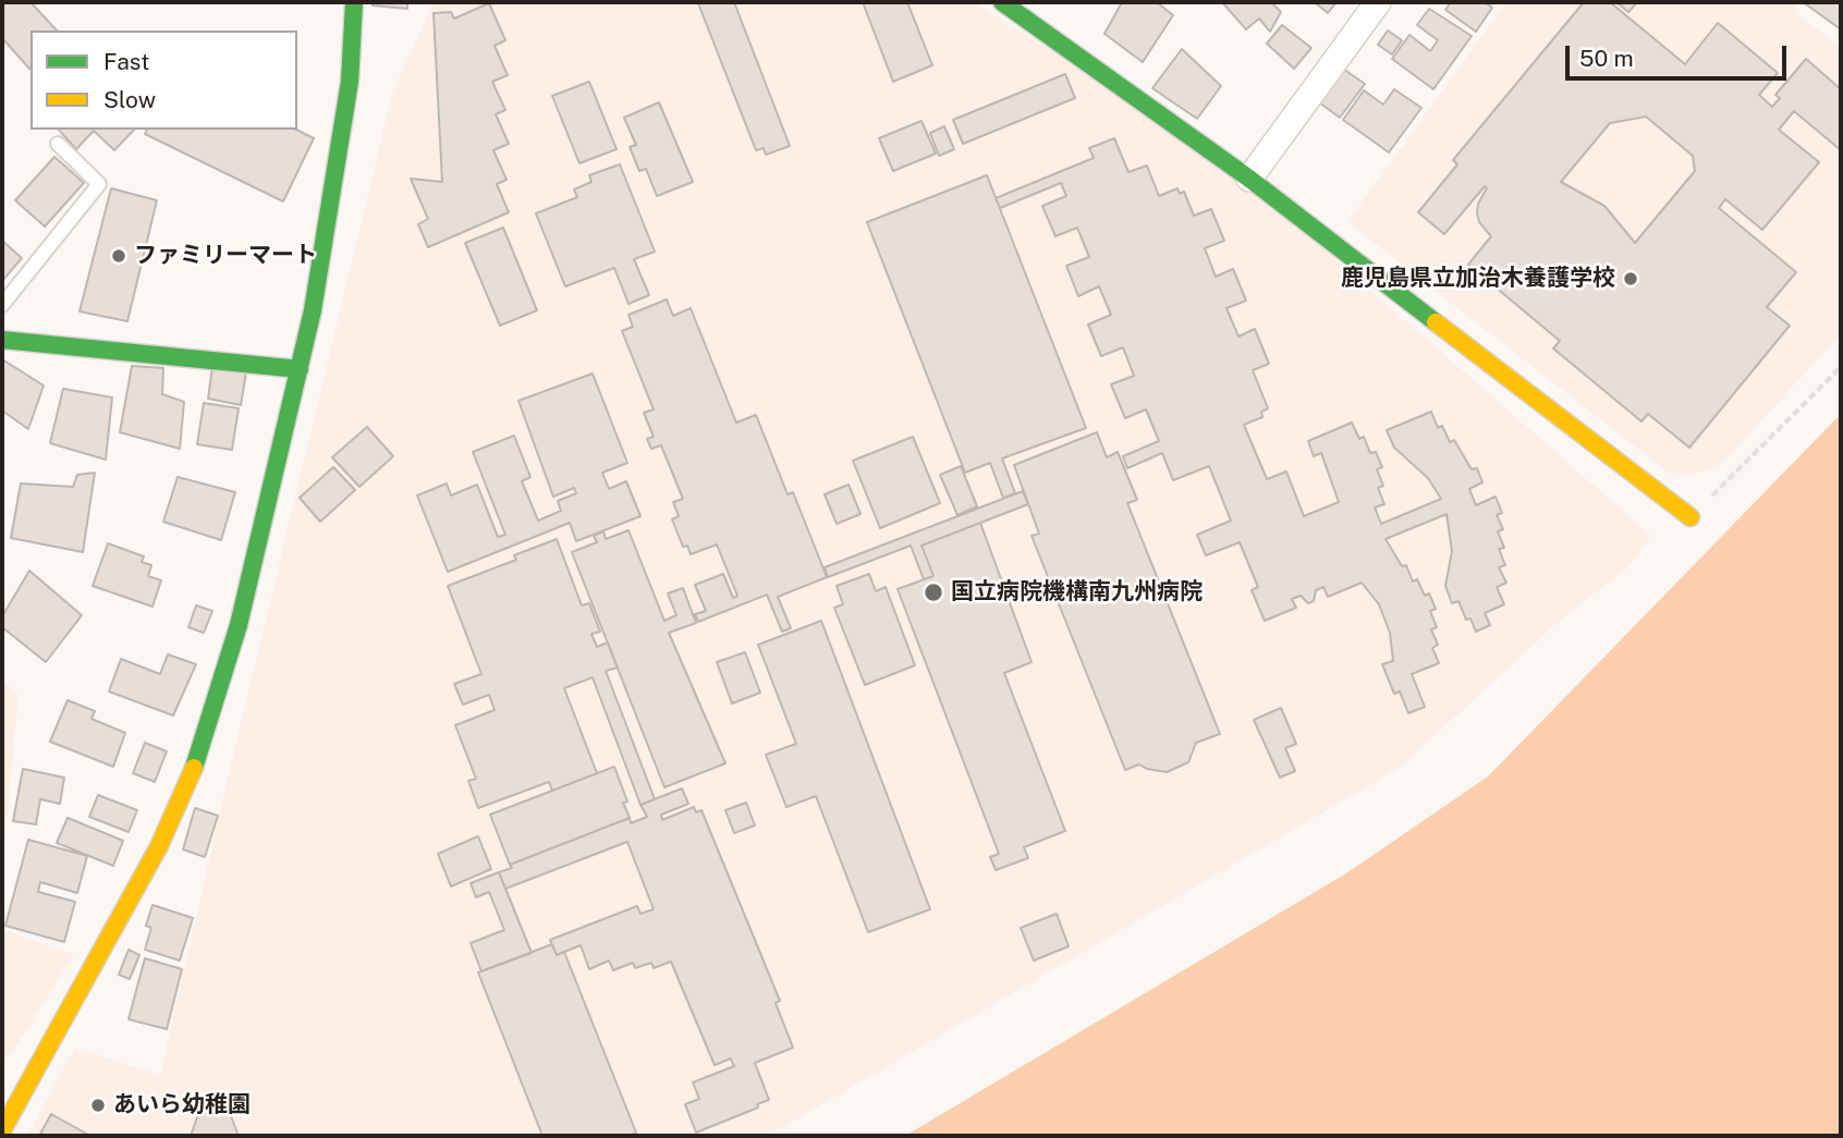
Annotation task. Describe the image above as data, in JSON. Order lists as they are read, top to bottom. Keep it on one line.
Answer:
{"places":["ファミリーマート","鹿児島県立加治木養護学校","国立病院機構南九州病院","あいら幼稚園"],"legend":["Fast","Slow"],"scale_bar":"50 m"}
